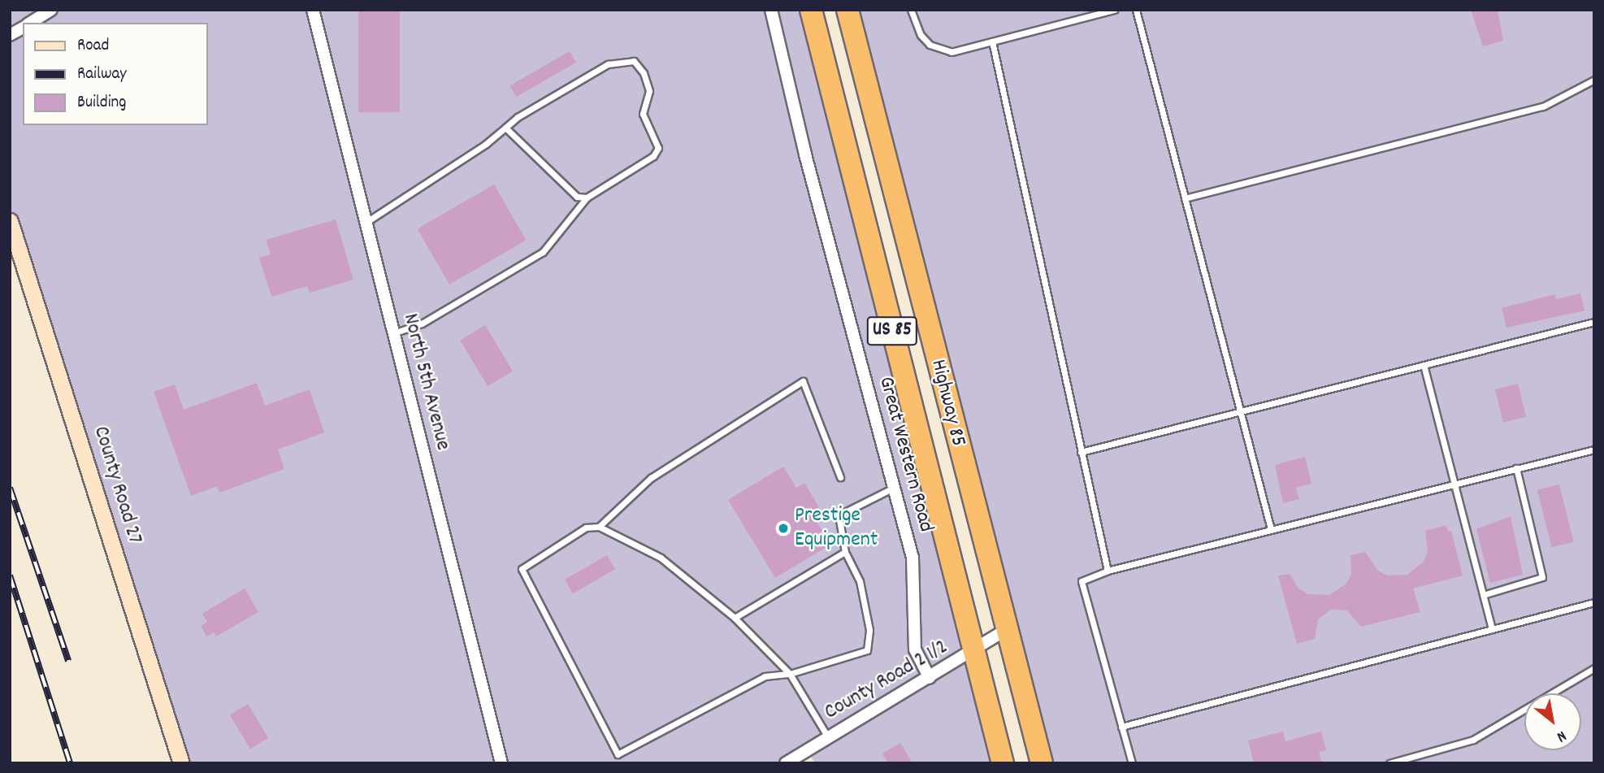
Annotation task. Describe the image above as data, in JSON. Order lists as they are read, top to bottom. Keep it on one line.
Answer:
{"streets":{"highway":["US 85","Highway 85"],"street":["North 5th Avenue","Great Western Road","County Road 27","County Road 2 1/2"]},"crossings":[["Highway 85","County Road 2 1/2"],["Great Western Road","County Road 2 1/2"]],"places":["Prestige Equipment"],"legend":["Road","Railway","Building"],"north":"bottom right"}
